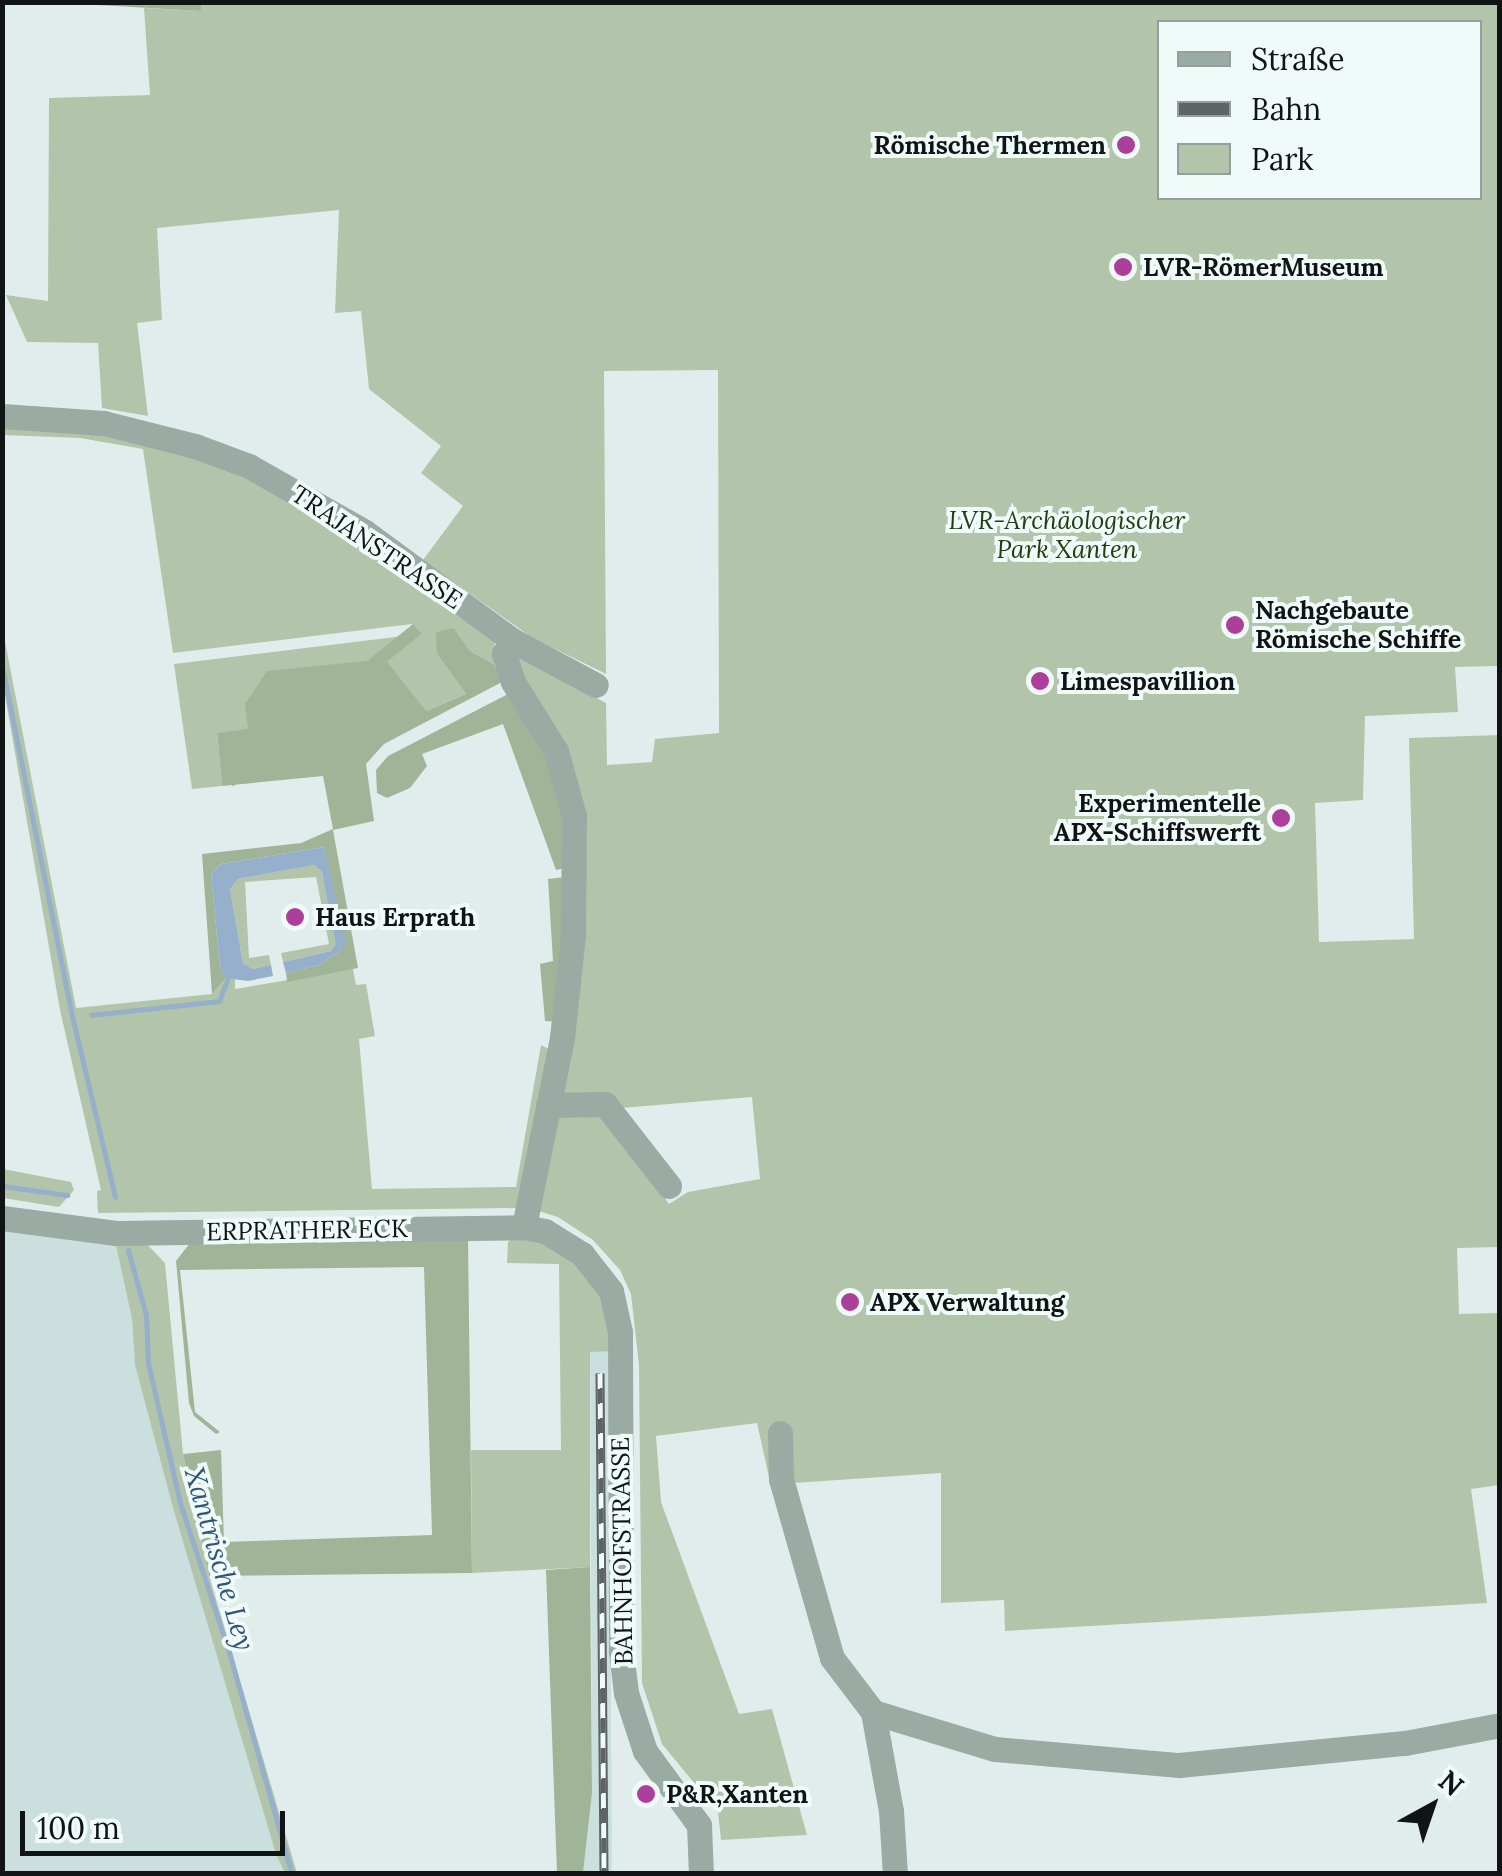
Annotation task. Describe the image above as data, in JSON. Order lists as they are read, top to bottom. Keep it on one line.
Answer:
{"streets":{"street":["TRAJANSTRASSE","ERPRATHER ECK","BAHNHOFSTRASSE"]},"crossings":[["ERPRATHER ECK","BAHNHOFSTRASSE"]],"water":["Xantrische Ley"],"parks":["LVR-Archäologischer Park Xanten"],"places":["Römische Thermen","LVR-RömerMuseum","Nachgebaute Römische Schiffe","Limespavillion","Experimentelle APX-Schiffswerft","Haus Erprath","APX Verwaltung","P&R,Xanten"],"legend":["Straße","Bahn","Park"],"scale_bar":"100 m","north":"top right"}
